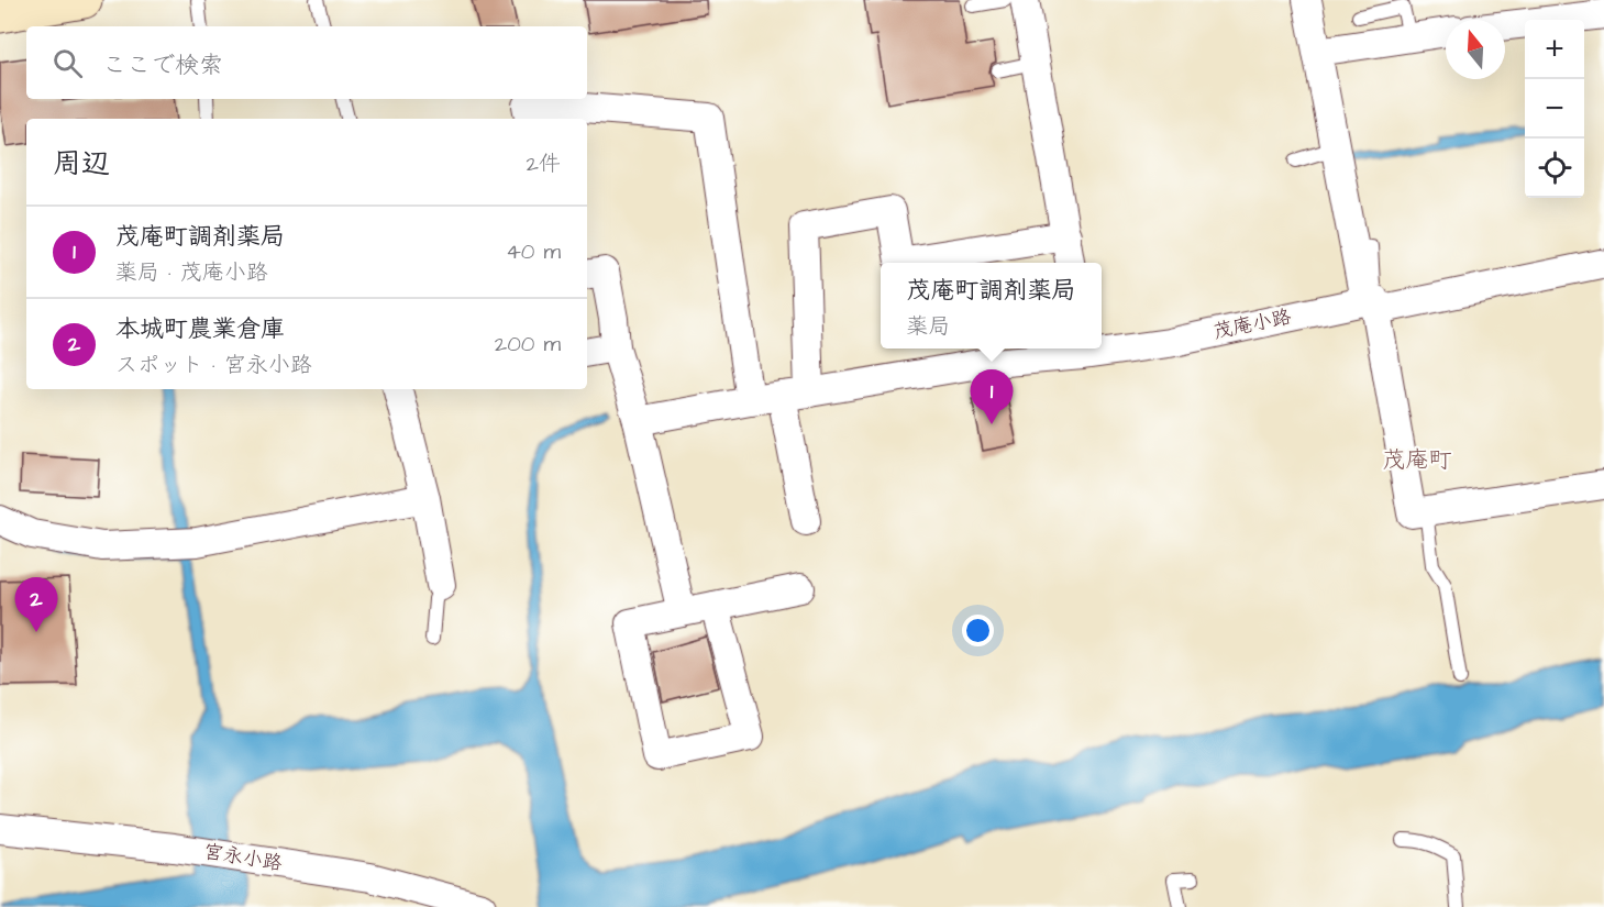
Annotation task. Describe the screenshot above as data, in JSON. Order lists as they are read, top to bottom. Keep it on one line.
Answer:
{"streets":{"street":["茂庵小路","宮永小路"]},"districts":["茂庵町"],"north":"top","page":{"map_buttons":["+","−"],"search":"ここで検索","heading":["周辺","2件"],"list":[{"mark":"1","name":"茂庵町調剤薬局","note":"薬局 · 茂庵小路","value":"40 m"},{"mark":"2","name":"本城町農業倉庫","note":"スポット · 宮永小路","value":"200 m"}],"popup":["茂庵町調剤薬局","薬局"],"pins":["1","2"]}}
